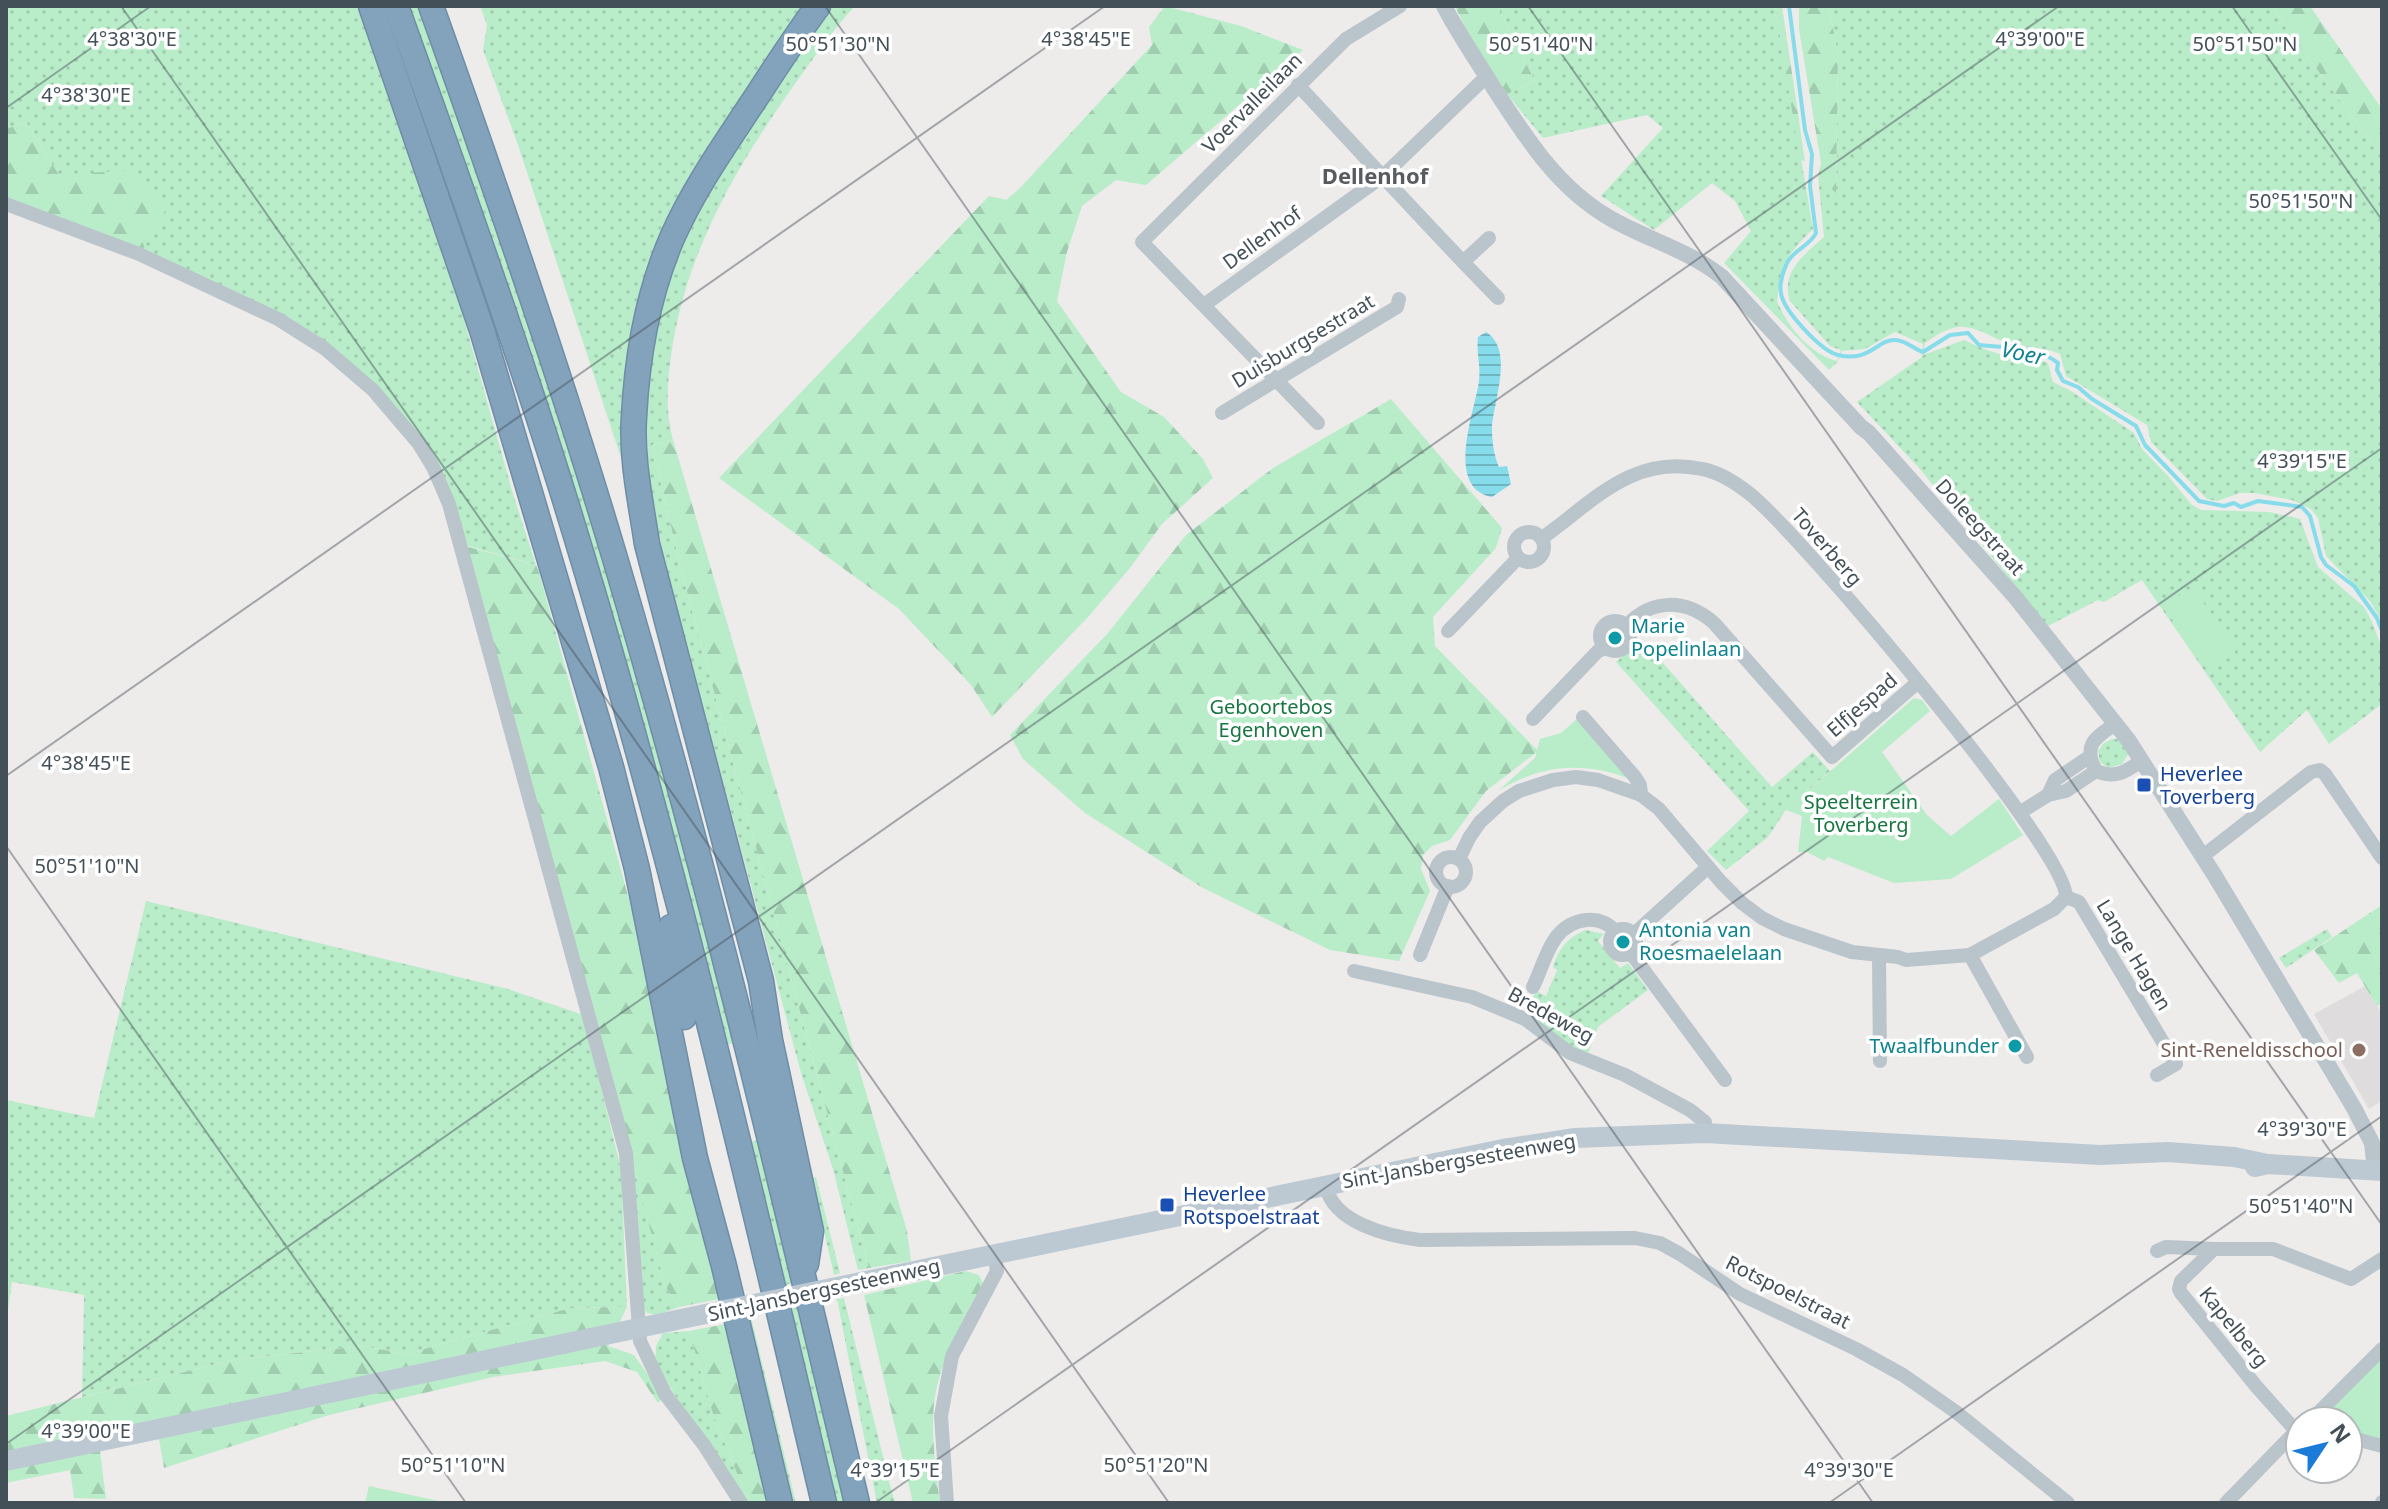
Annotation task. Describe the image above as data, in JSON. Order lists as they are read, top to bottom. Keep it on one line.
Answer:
{"streets":{"main road":["Sint-Jansbergsesteenweg"],"street":["Voervalleilaan","Dellenhof","Duisburgsestraat","Doleegstraat","Toverberg","Elfjespad","Lange Hagen","Bredeweg","Rotspoelstraat","Kapelberg"]},"crossings":[["Voervalleilaan","Dellenhof"],["Dellenhof","Doleegstraat"],["Doleegstraat","Sint-Jansbergsesteenweg"],["Toverberg","Elfjespad"],["Toverberg","Lange Hagen"],["Bredeweg","Sint-Jansbergsesteenweg"],["Sint-Jansbergsesteenweg","Rotspoelstraat"]],"districts":["Dellenhof"],"water":["Voer"],"parks":["Geboortebos Egenhoven","Speelterrein Toverberg"],"places":{"other":["Marie Popelinlaan","Antonia van Roesmaelelaan","Twaalfbunder","Sint-Reneldisschool"],"transit":["Heverlee Toverberg","Heverlee Rotspoelstraat"]},"north":"top right","coordinates":["4°38'30\"E","4°38'45\"E","4°39'00\"E","50°51'30\"N","50°51'40\"N","50°51'50\"N","4°39'15\"E","50°51'10\"N","4°39'30\"E","50°51'20\"N"]}
